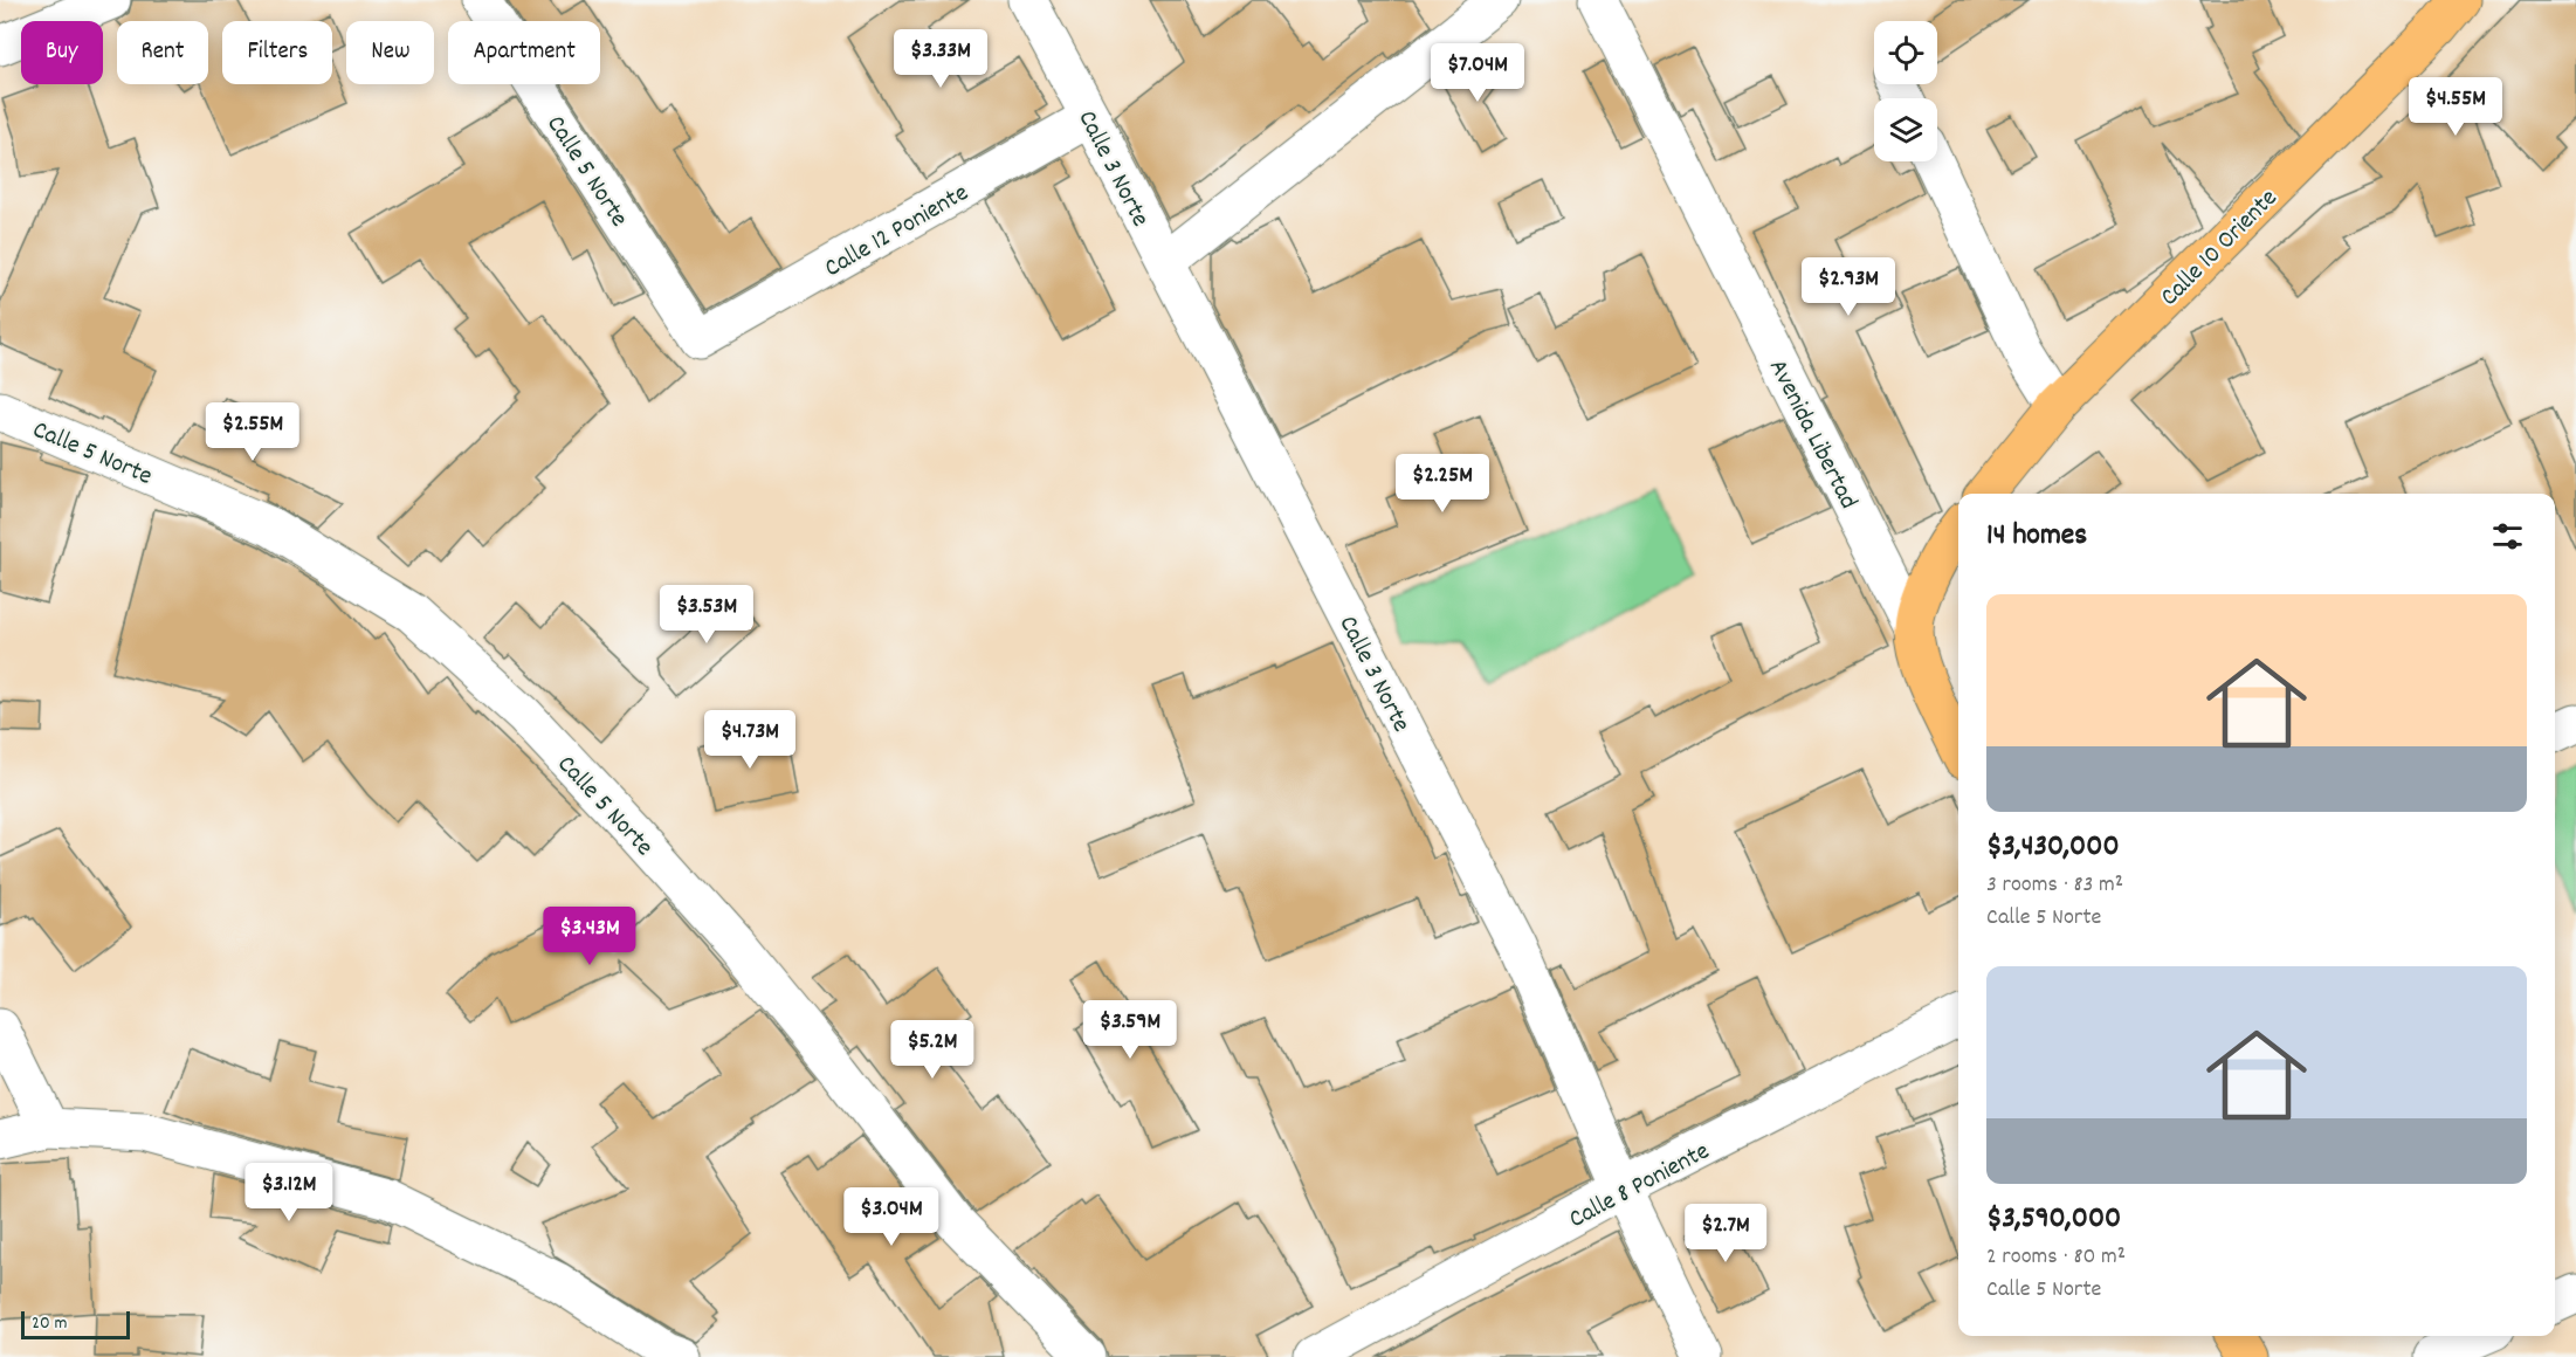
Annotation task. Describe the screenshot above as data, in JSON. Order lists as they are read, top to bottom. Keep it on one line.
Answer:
{"streets":{"main road":["Calle 10 Oriente","Avenida Libertad"],"street":["Calle 3 Norte","Calle 5 Norte","Calle 12 Poniente","Calle 8 Poniente"]},"crossings":[["Calle 3 Norte","Calle 12 Poniente"],["Calle 3 Norte","Calle 8 Poniente"],["Calle 5 Norte","Calle 12 Poniente"]],"scale_bar":"20 m","page":{"chip":["Buy","Rent","Filters","New","Apartment"],"price":["$3.33M","$7.04M","$4.55M","$2.93M","$2.55M","$2.25M","$3.53M","$4.73M","$3.43M","$3.59M","$5.2M","$3.12M","$3.04M","$2.7M"],"heading":"14 homes","list":[{"name":"$3,430,000","note":"3 rooms · 83 m² · Calle 5 Norte"},{"name":"$3,590,000","note":"2 rooms · 80 m² · Calle 5 Norte"}],"scale":"20 m"}}
